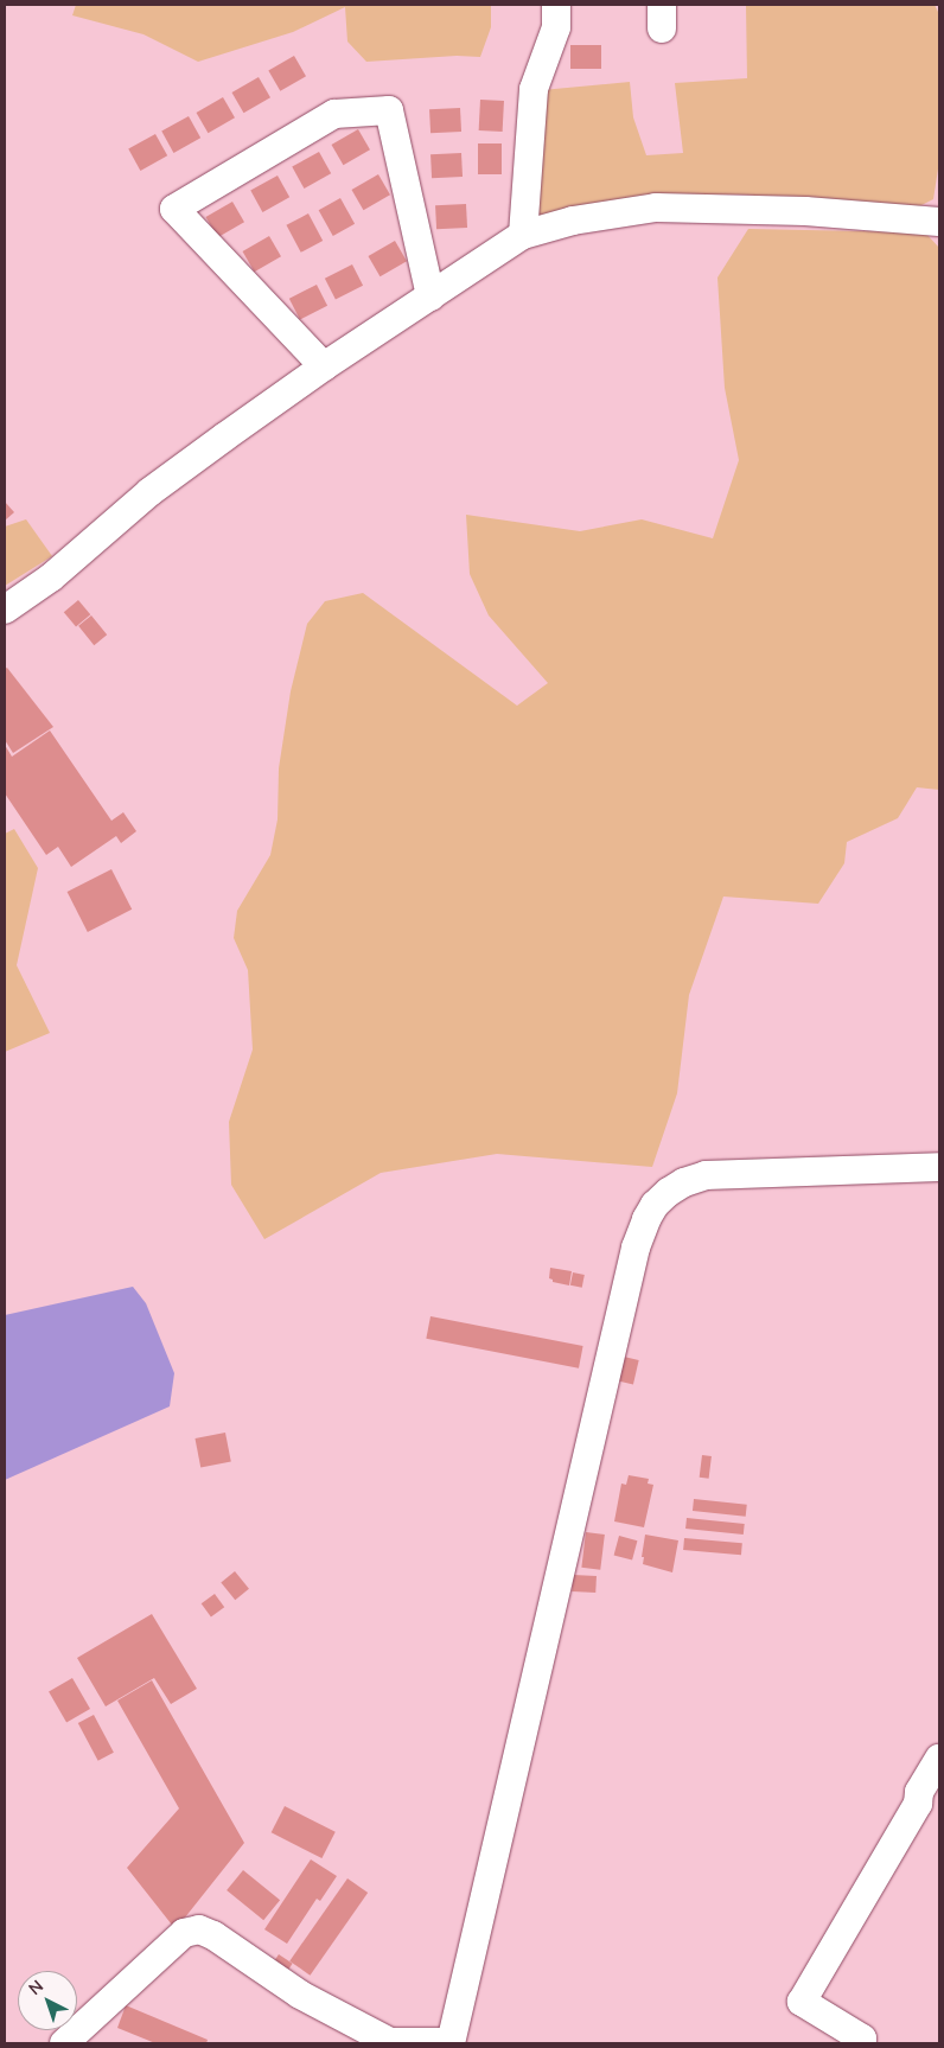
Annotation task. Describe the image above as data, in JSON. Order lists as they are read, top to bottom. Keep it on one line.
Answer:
{"north":"top left"}
